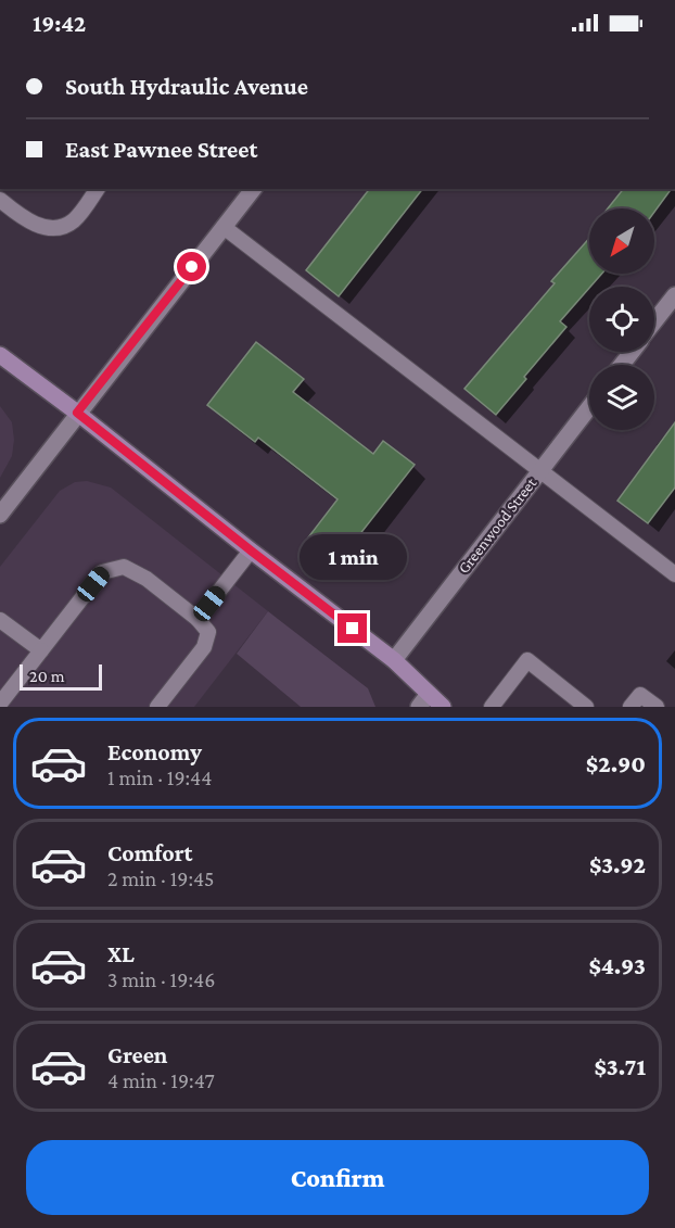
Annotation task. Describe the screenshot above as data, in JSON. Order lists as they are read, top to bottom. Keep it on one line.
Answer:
{"streets":{"street":["Greenwood Street"]},"scale_bar":"20 m","north":"bottom left","page":{"status":"19:42","banner":["South Hydraulic Avenue","East Pawnee Street"],"bubble":"1 min","scale":"20 m","list":[{"name":"Economy","note":"1 min · 19:44","value":"$2.90"},{"name":"Comfort","note":"2 min · 19:45","value":"$3.92"},{"name":"XL","note":"3 min · 19:46","value":"$4.93"},{"name":"Green","note":"4 min · 19:47","value":"$3.71"}],"buttons":"Confirm"}}
